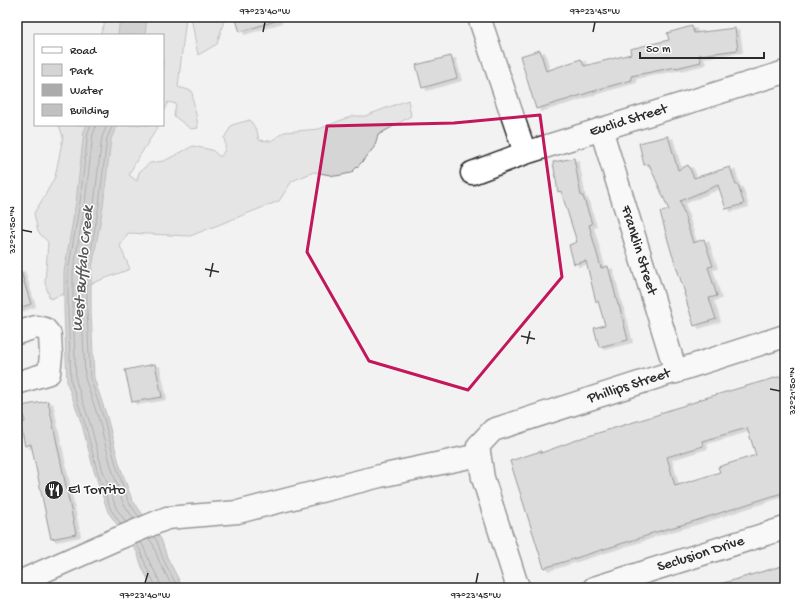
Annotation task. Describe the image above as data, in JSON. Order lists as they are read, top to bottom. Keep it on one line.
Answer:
{"streets":{"street":["Euclid Street","Franklin Street","Phillips Street","Seclusion Drive"]},"crossings":[["Euclid Street","Franklin Street"],["Franklin Street","Phillips Street"]],"water":["West Buffalo Creek"],"places":{"restaurant":["El Torrito"]},"legend":["Road","Park","Water","Building"],"scale_bar":"50 m","coordinates":["97°23'40\"W","97°23'45\"W","32°21'50\"N"]}
